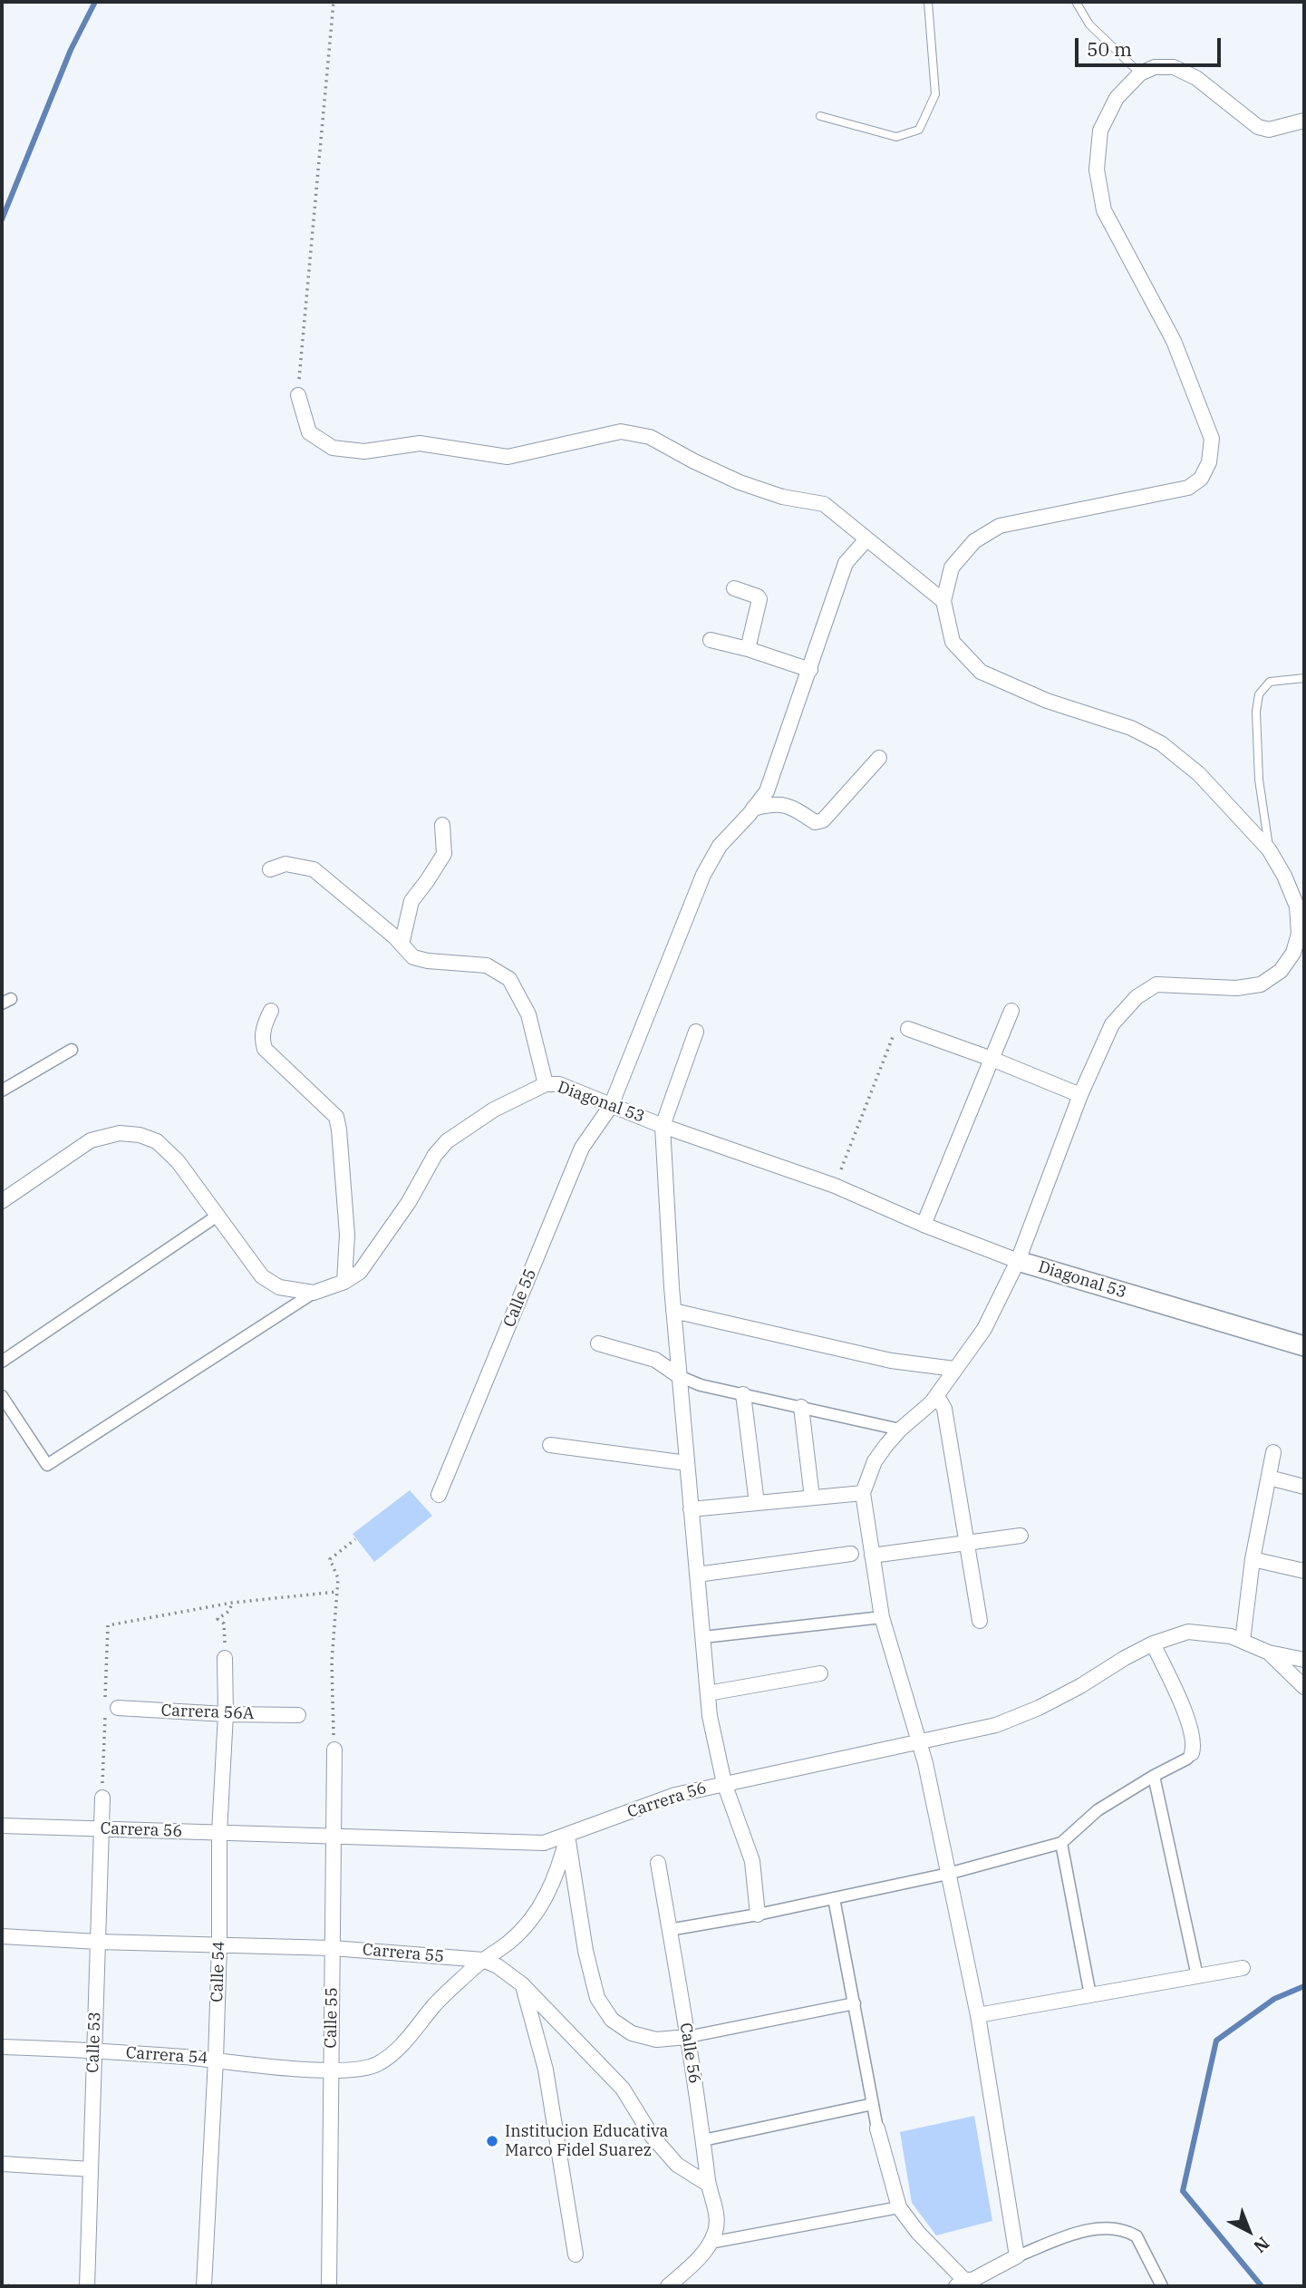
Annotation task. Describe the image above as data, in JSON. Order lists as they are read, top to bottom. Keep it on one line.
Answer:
{"streets":{"street":["Diagonal 53","Calle 55","Carrera 56A","Carrera 56","Carrera 55","Calle 54","Calle 53","Calle 56","Carrera 54"]},"crossings":[["Diagonal 53","Calle 55"],["Calle 55","Carrera 56"],["Calle 55","Carrera 55"],["Calle 55","Carrera 54"],["Carrera 56A","Calle 54"],["Carrera 56","Calle 54"],["Carrera 56","Calle 53"],["Carrera 56","Carrera 54"],["Carrera 55","Calle 54"],["Carrera 55","Calle 53"],["Carrera 55","Calle 56"],["Carrera 55","Carrera 54"],["Calle 54","Carrera 54"],["Calle 53","Carrera 54"]],"places":["Institucion Educativa Marco Fidel Suarez"],"scale_bar":"50 m","north":"bottom right"}
